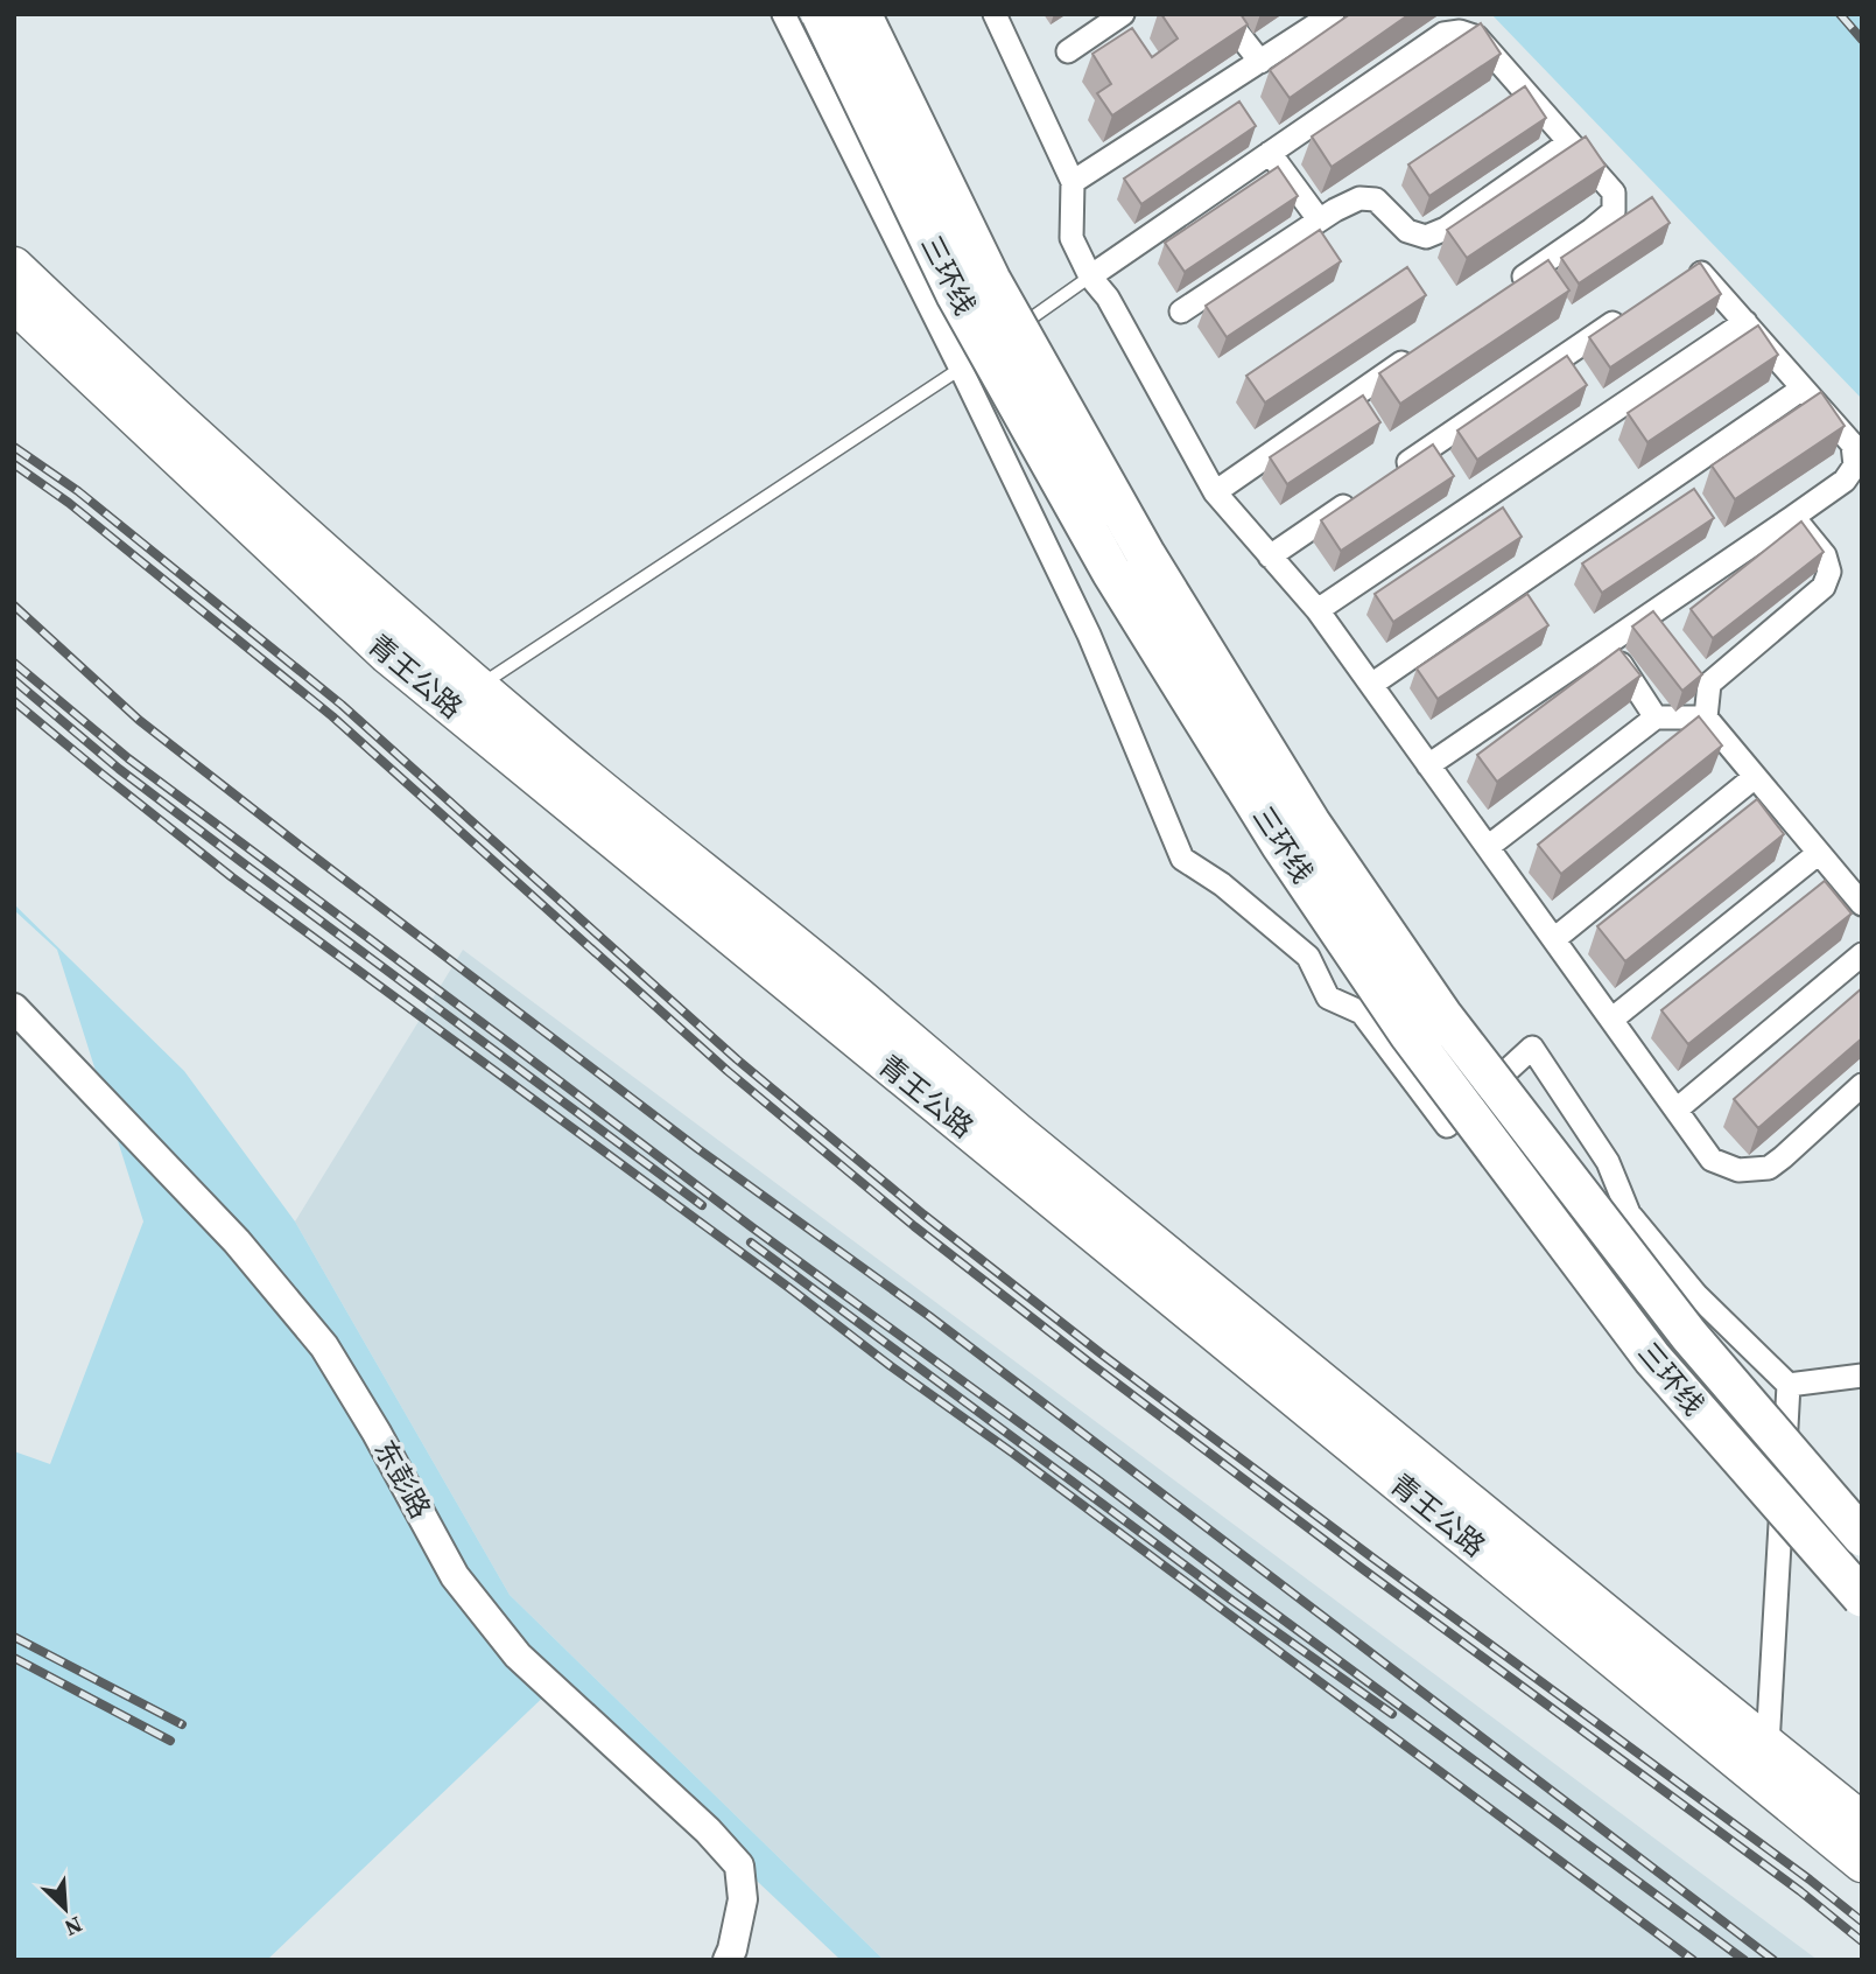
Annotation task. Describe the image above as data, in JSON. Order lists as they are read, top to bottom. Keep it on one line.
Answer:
{"streets":{"highway":["三环线"],"main road":["青王公路"],"street":["东彭路"]},"north":"bottom right"}
